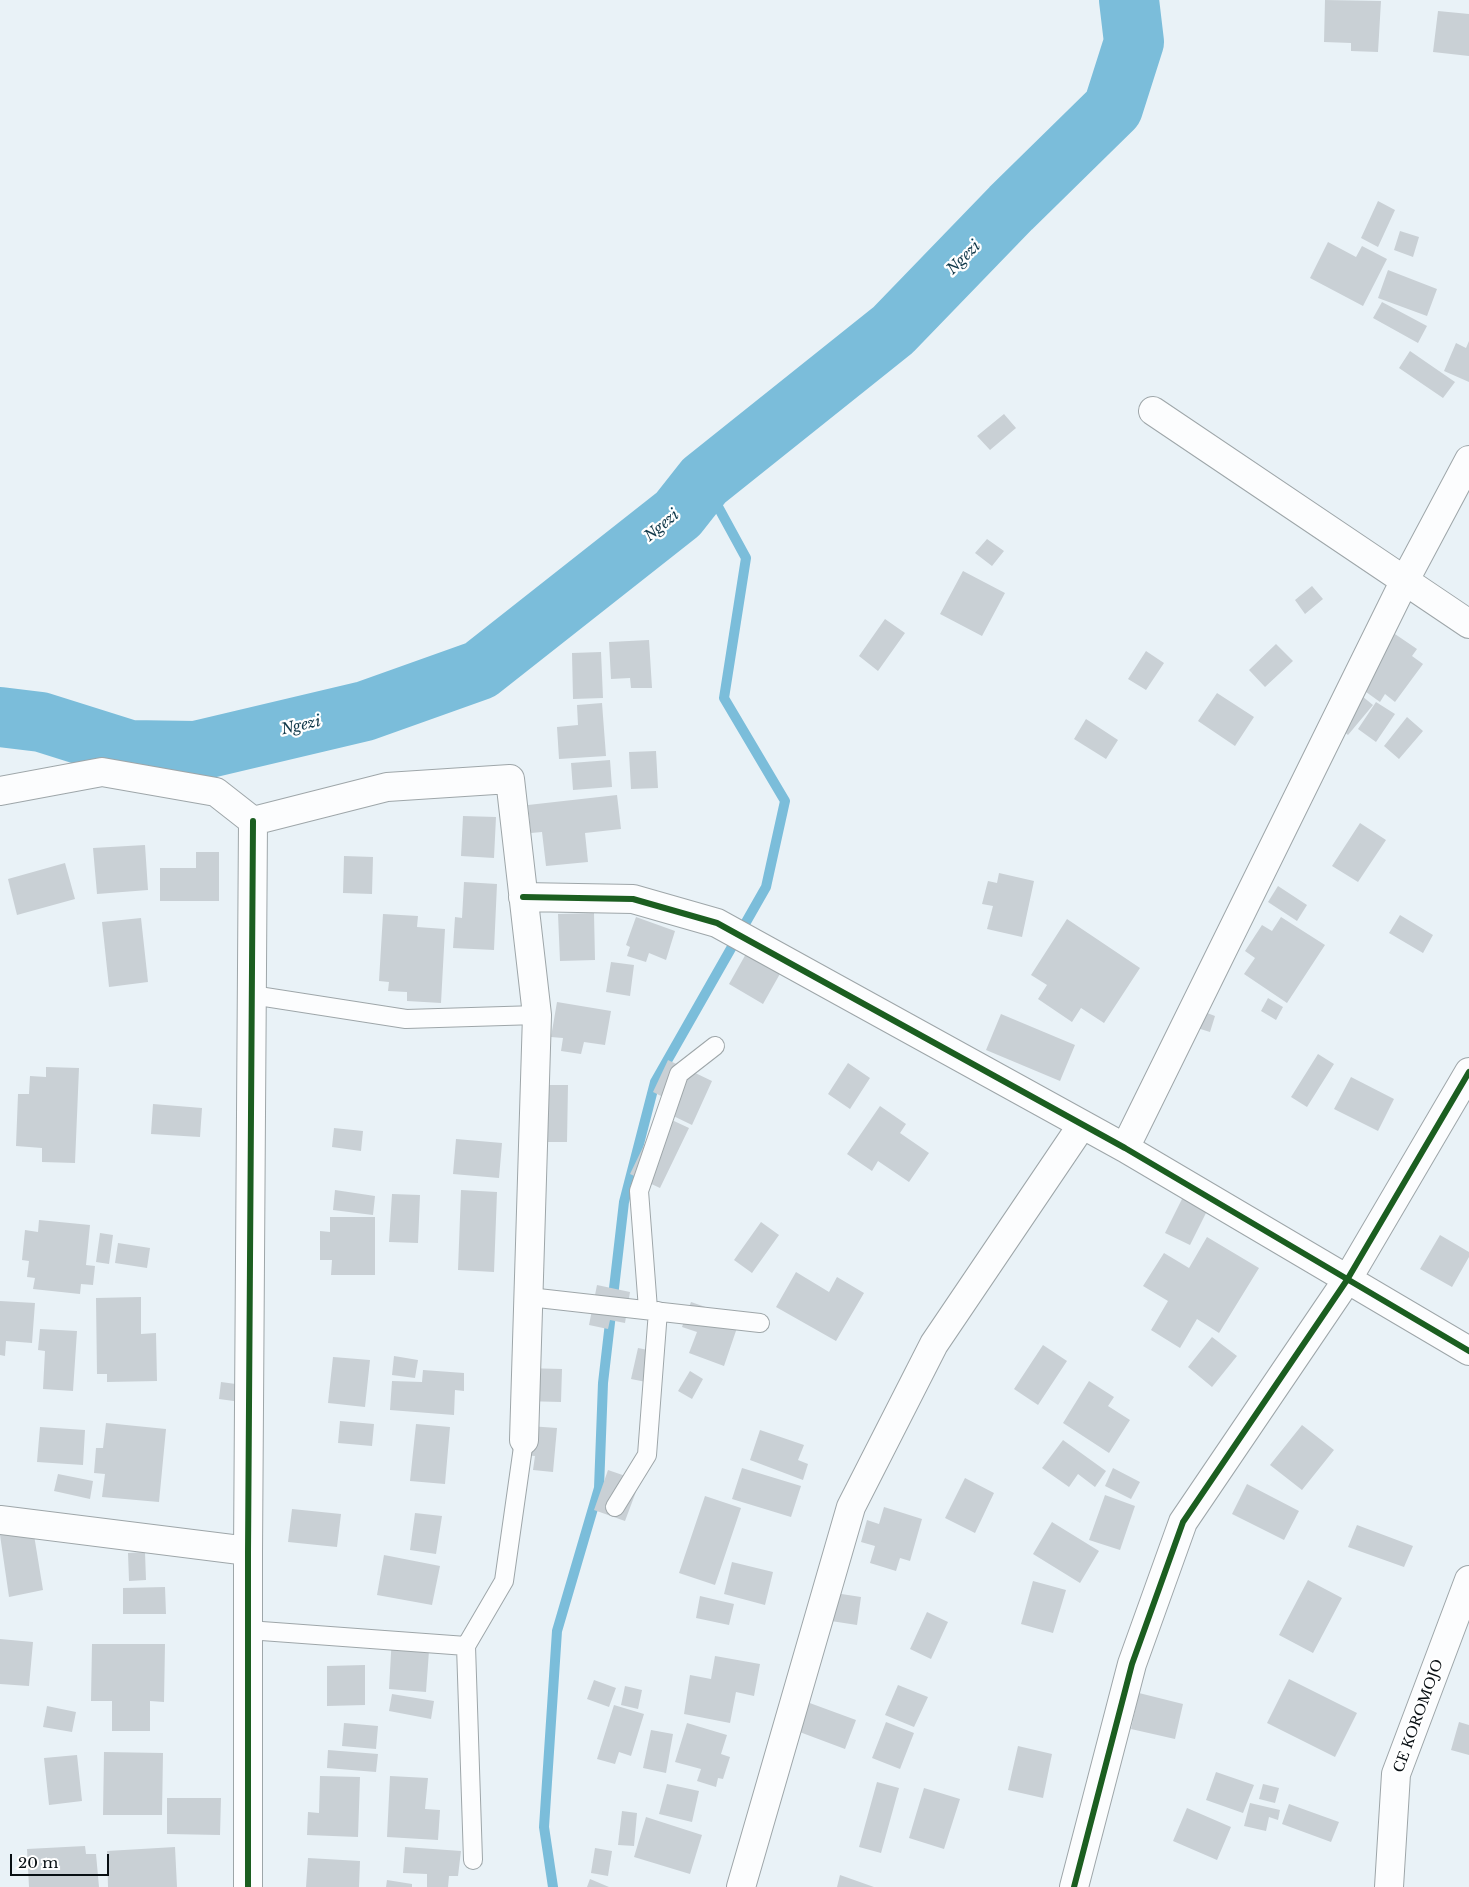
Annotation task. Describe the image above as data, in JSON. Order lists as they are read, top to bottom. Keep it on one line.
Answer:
{"streets":{"street":["CE KOROMOJO"]},"water":["Ngezi"],"scale_bar":"20 m"}
